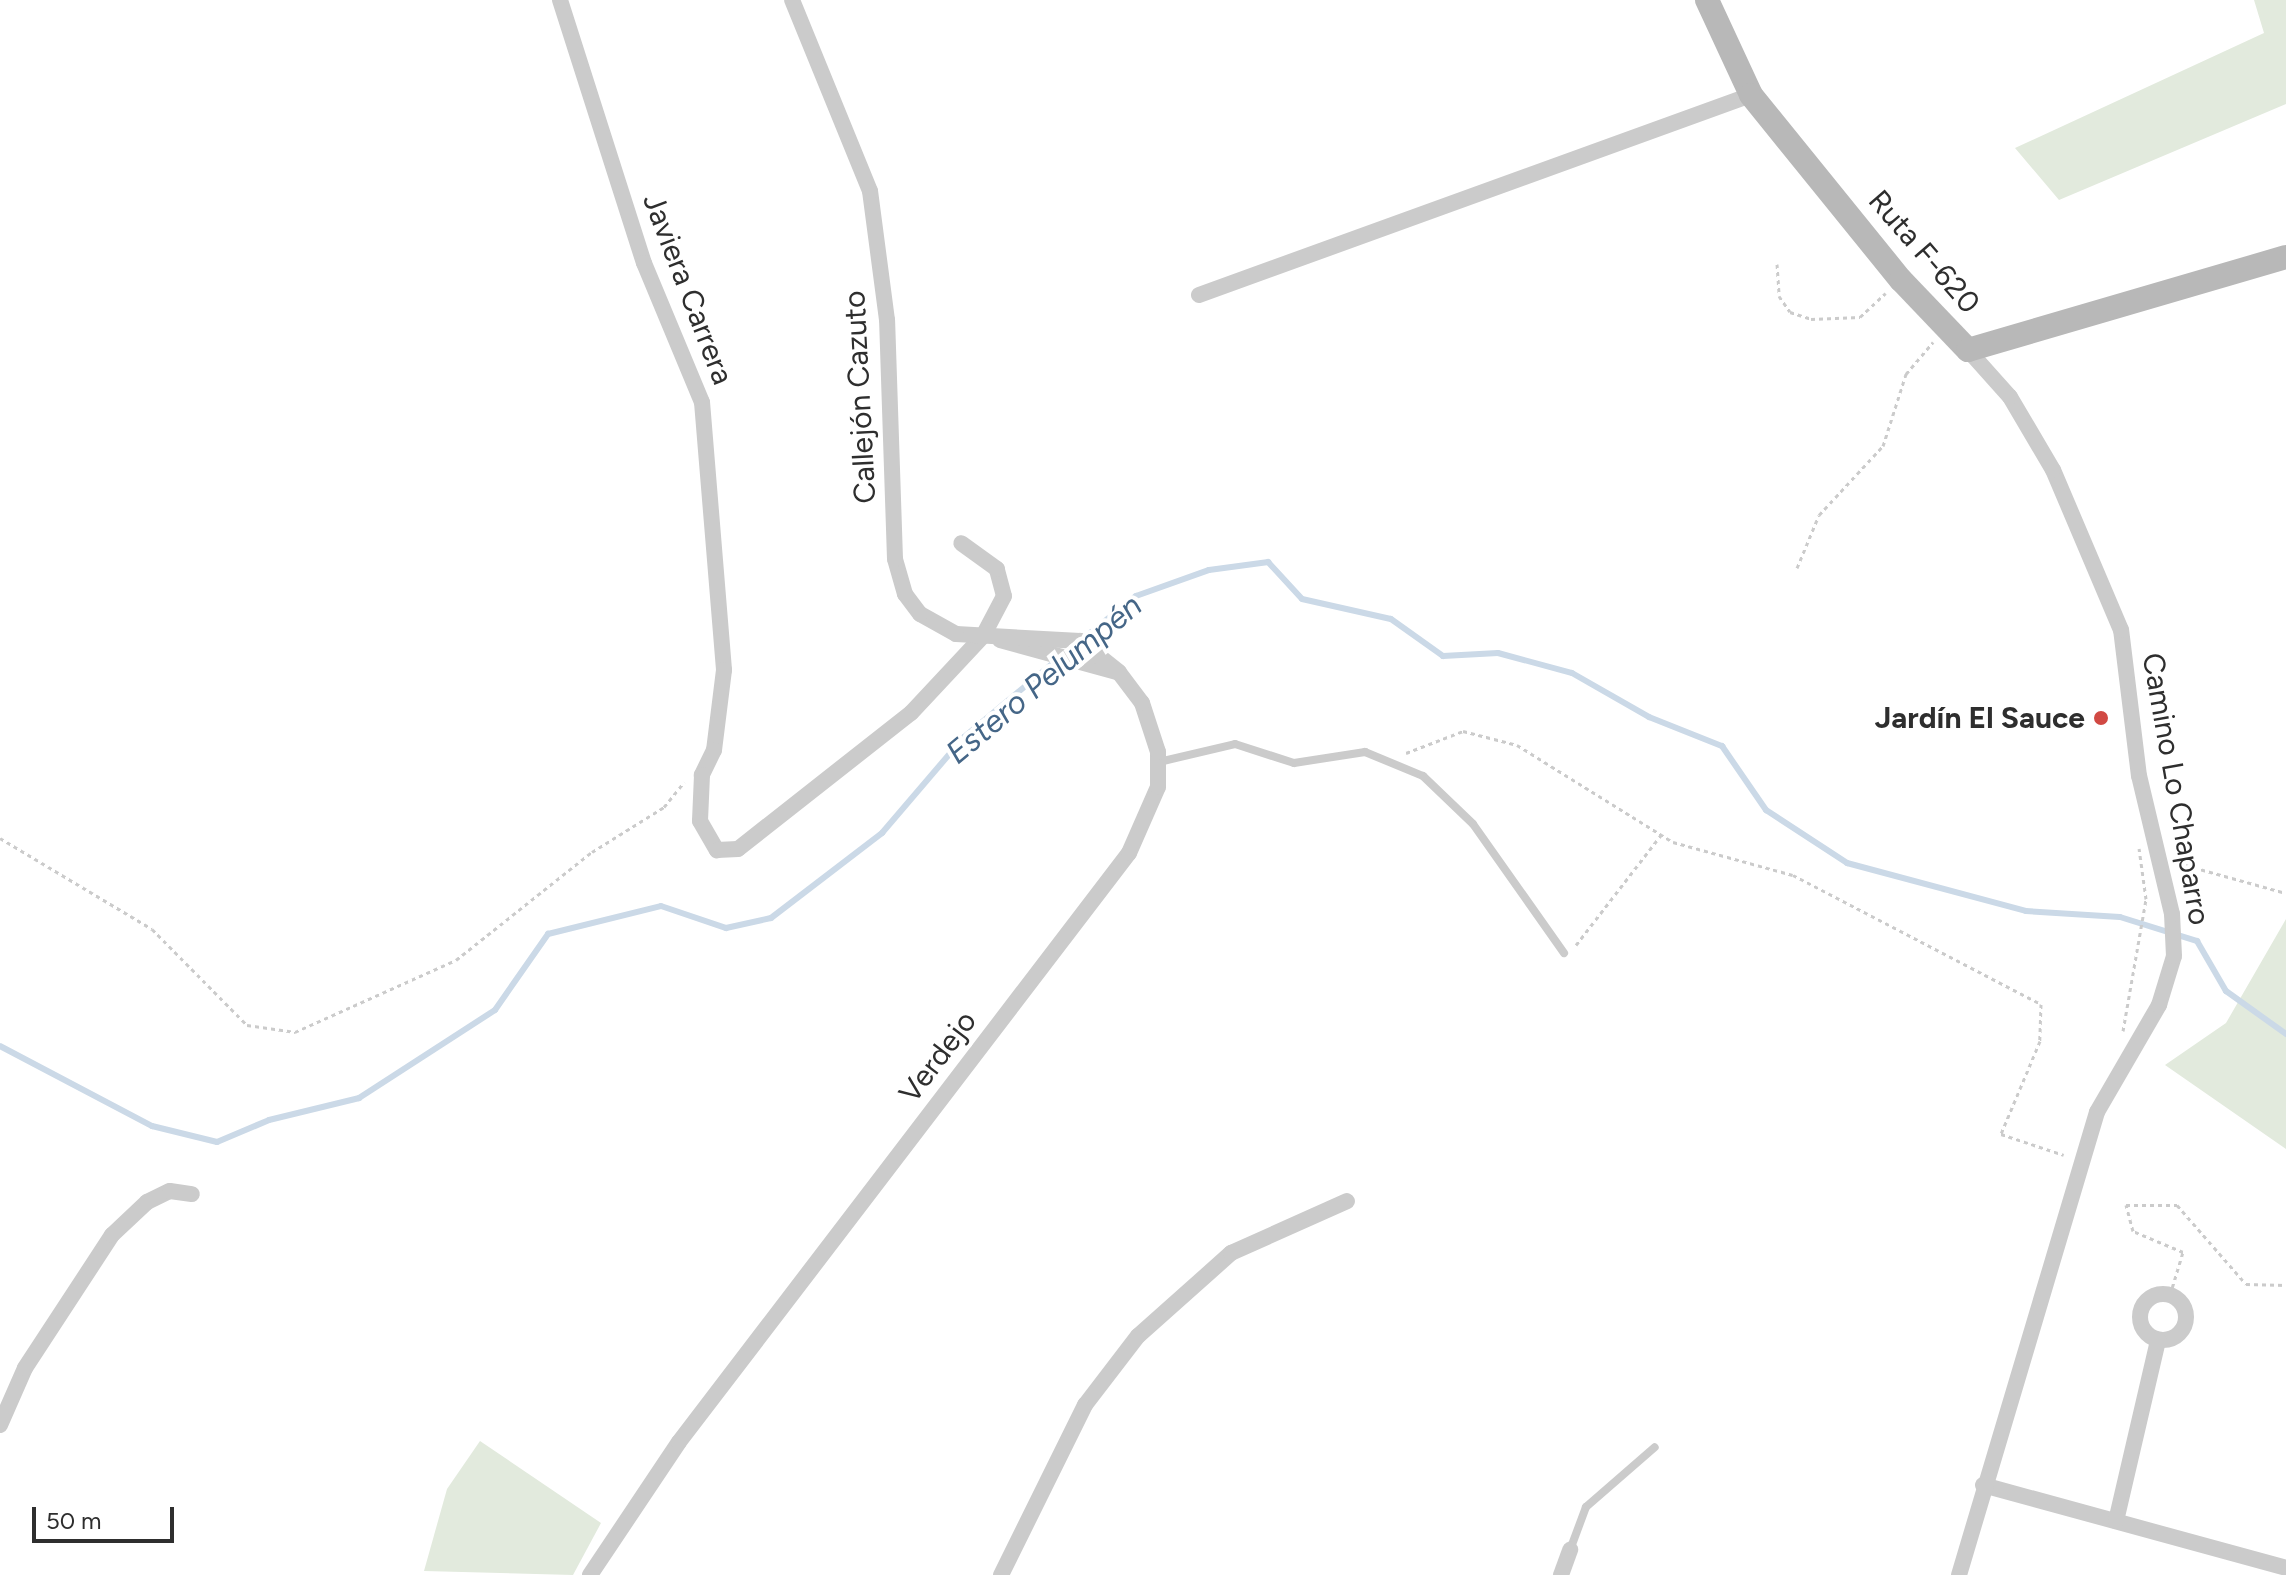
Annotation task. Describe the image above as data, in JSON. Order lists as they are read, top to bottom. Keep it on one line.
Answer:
{"streets":{"street":["Ruta F-620","Javiera Carrera","Callejón Cazuto","Camino Lo Chaparro","Verdejo"]},"crossings":[["Ruta F-620","Camino Lo Chaparro"],["Javiera Carrera","Callejón Cazuto"],["Callejón Cazuto","Verdejo"]],"water":["Estero Pelumpén"],"places":["Jardín El Sauce"],"scale_bar":"50 m"}
